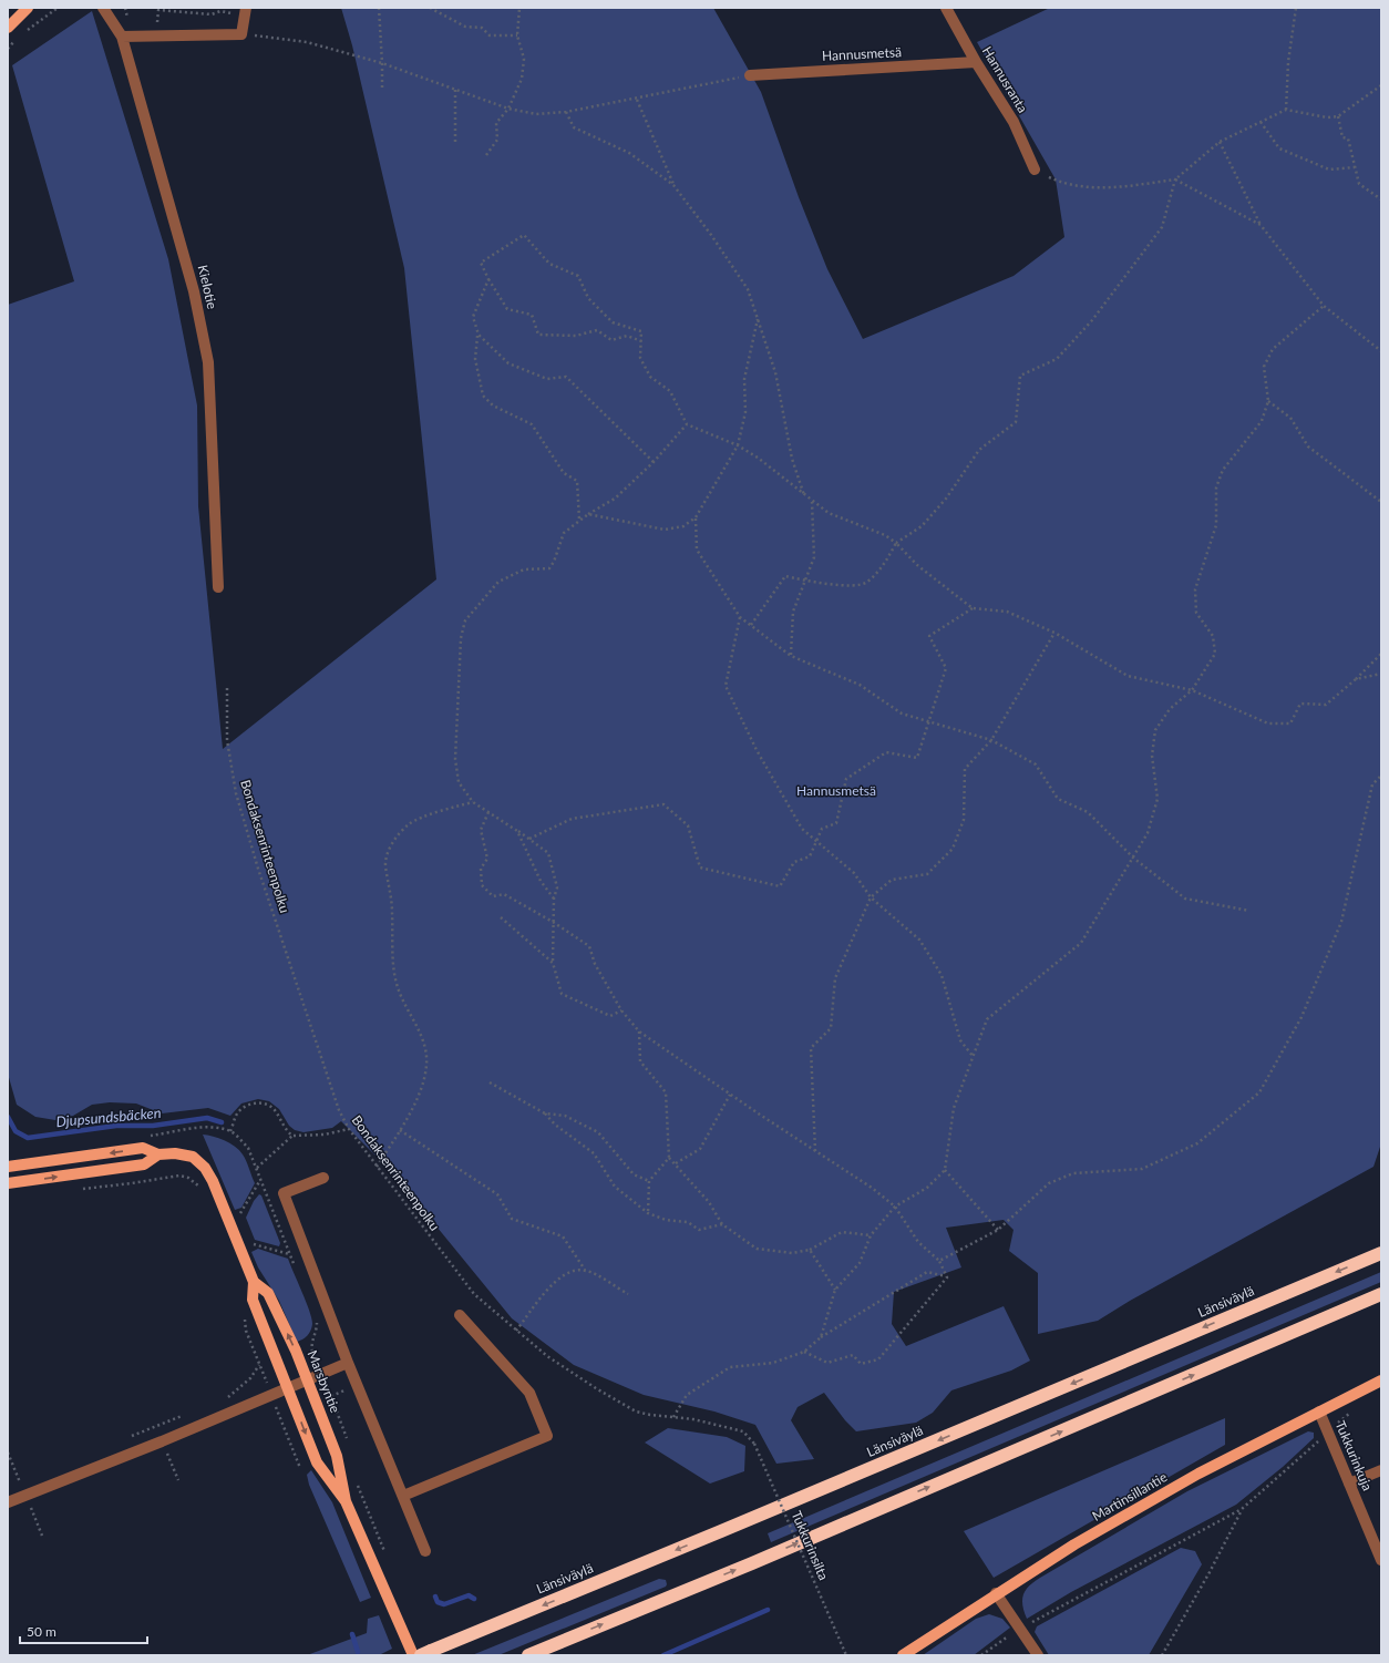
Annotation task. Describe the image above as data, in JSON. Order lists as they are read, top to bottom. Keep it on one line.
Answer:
{"streets":{"highway":["Länsiväylä"],"main road":["Marsbyntie","Martinsillantie"],"street":["Hannusmetsä","Hannusranta","Kielotie","Tukkurinkuja"],"path":["Bondaksenrinteenpolku","Tukkurinsilta"]},"crossings":[["Hannusmetsä","Hannusranta"],["Bondaksenrinteenpolku","Tukkurinsilta"],["Tukkurinkuja","Martinsillantie"]],"water":["Djupsundsbäcken"],"parks":["Hannusmetsä"],"scale_bar":"50 m"}
